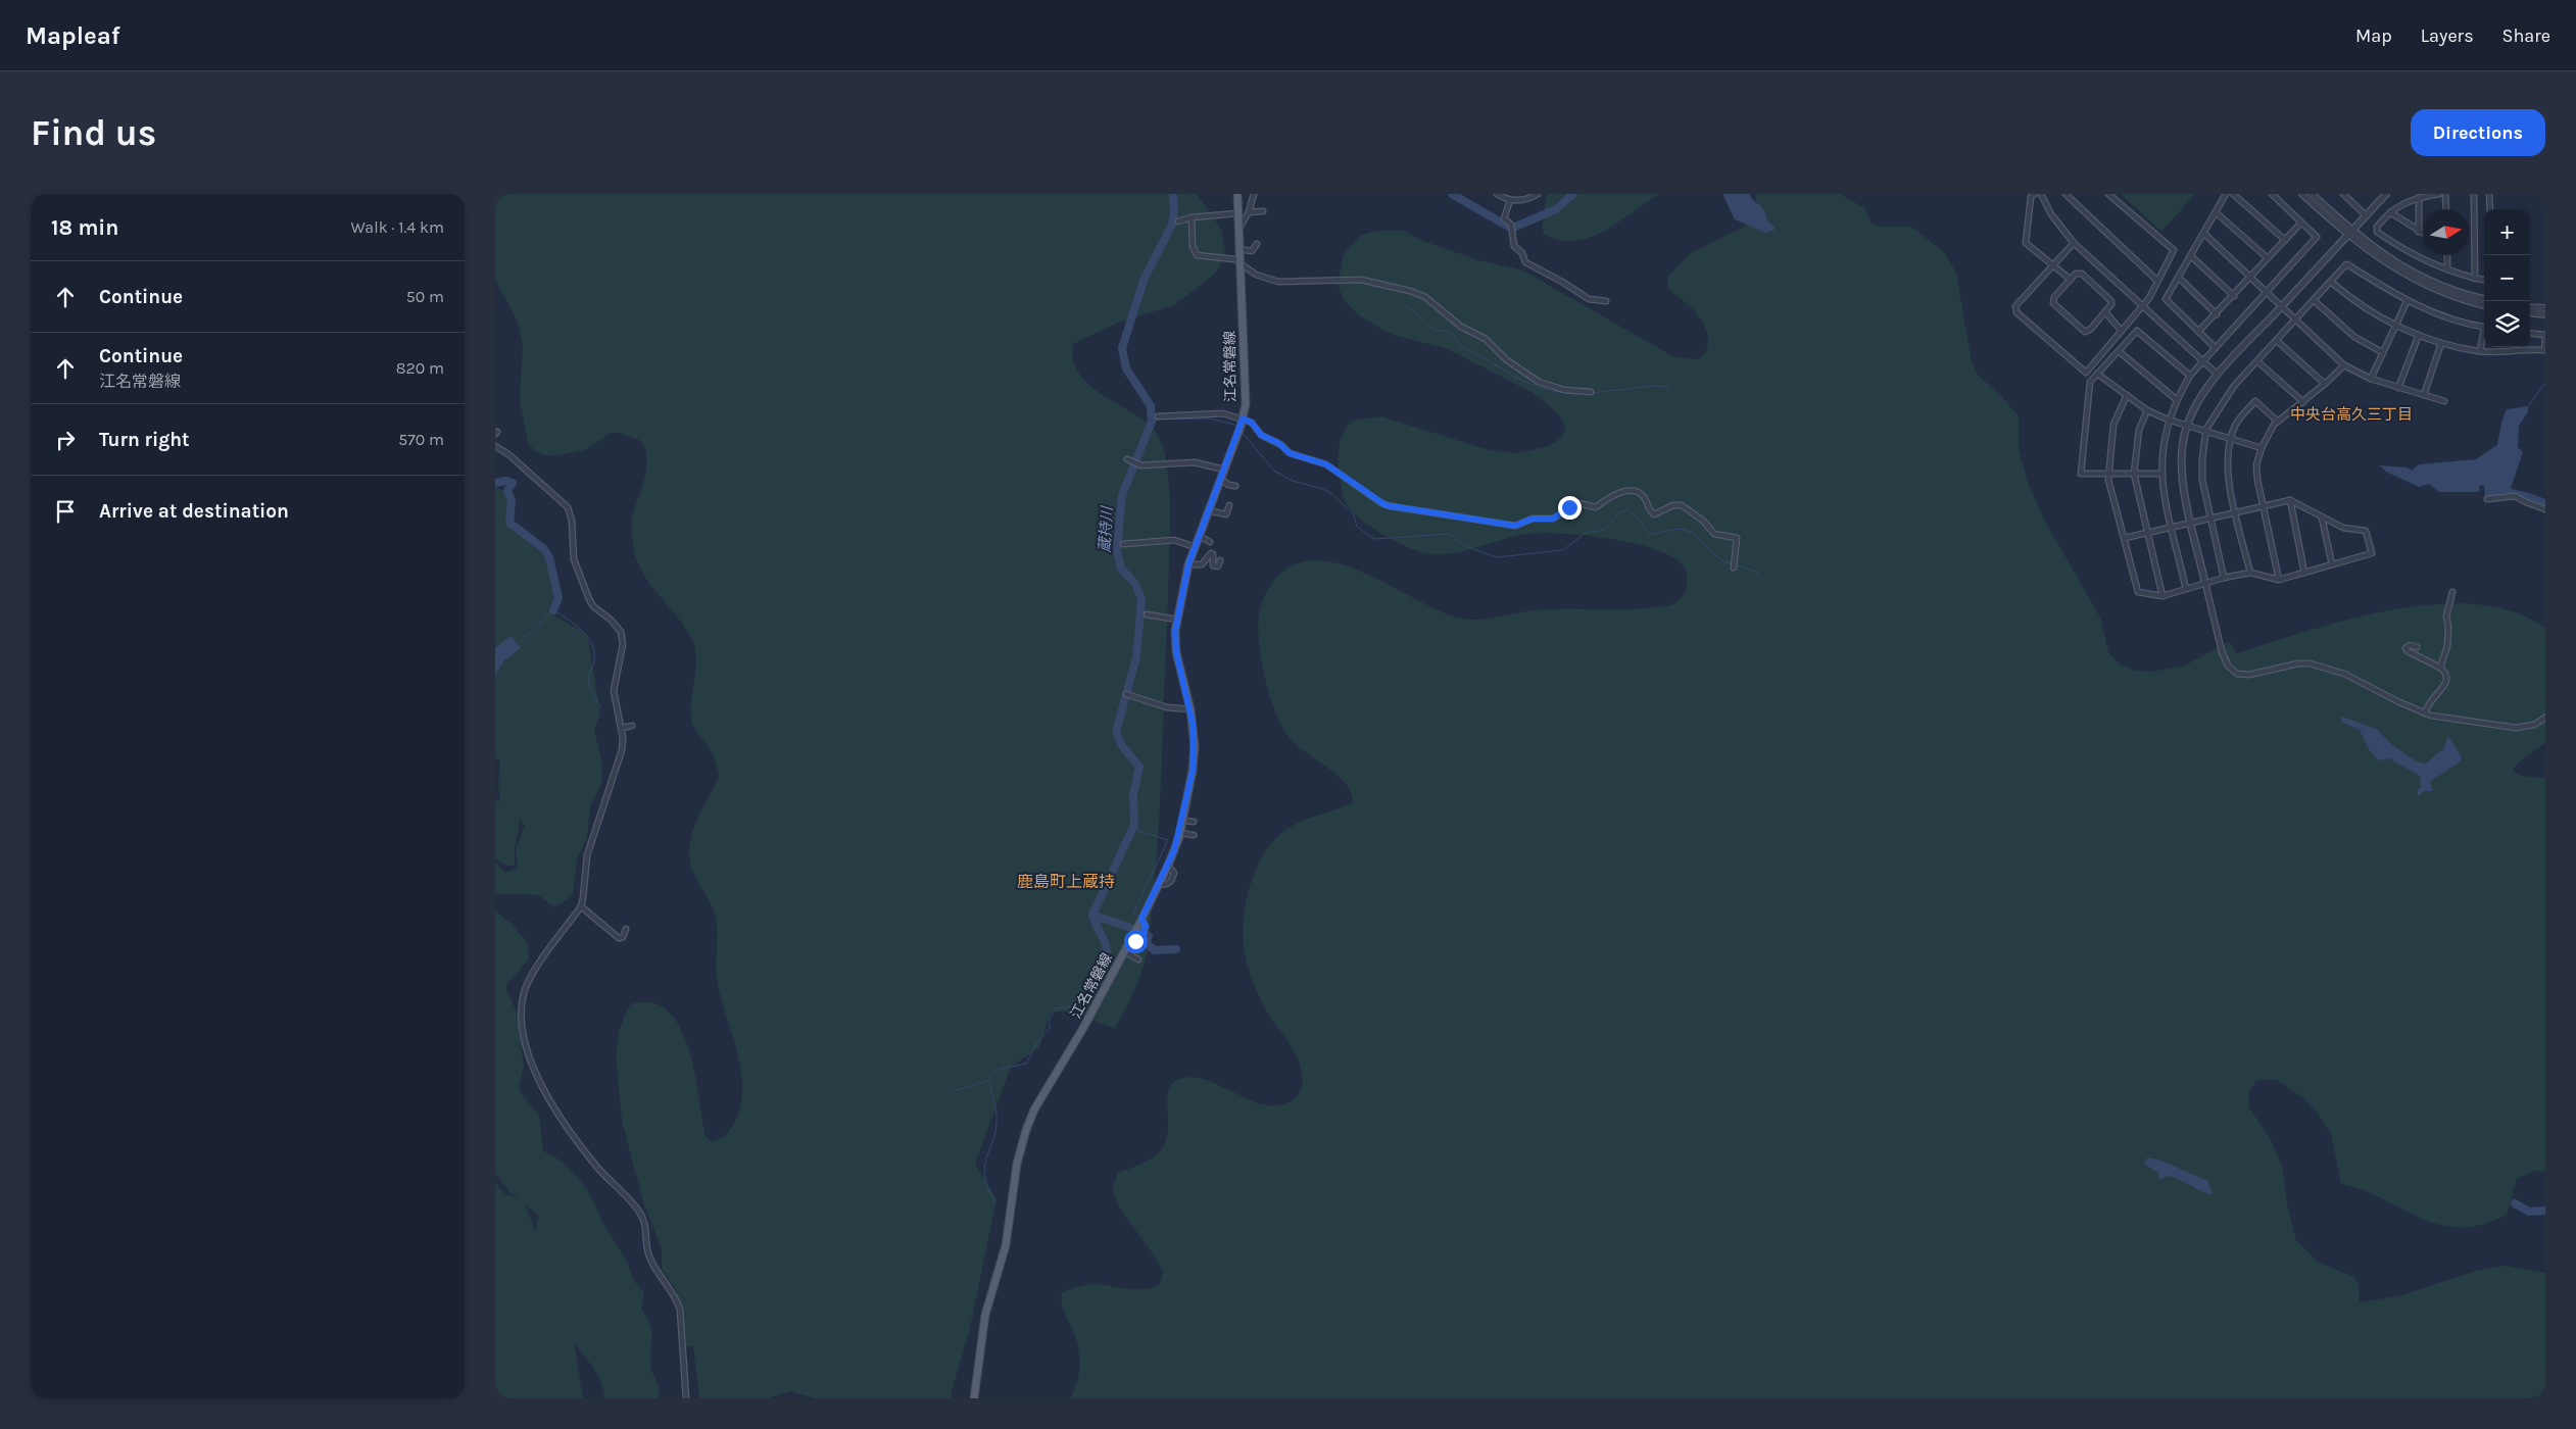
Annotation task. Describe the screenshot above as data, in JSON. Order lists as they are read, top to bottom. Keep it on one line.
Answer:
{"streets":{"main road":["江名常磐線"]},"districts":["中央台高久三丁目","鹿島町上蔵持"],"water":["蔵持川"],"north":"right","page":{"header":"Mapleaf","nav":["Map","Layers","Share"],"buttons":"Directions","title":"Find us","heading":["18 min","Walk · 1.4 km"],"map_buttons":["+","−"],"list":[["Continue","50 m"],["Continue","江名常磐線","820 m"],["Turn right","570 m"],"Arrive at destination"]}}
